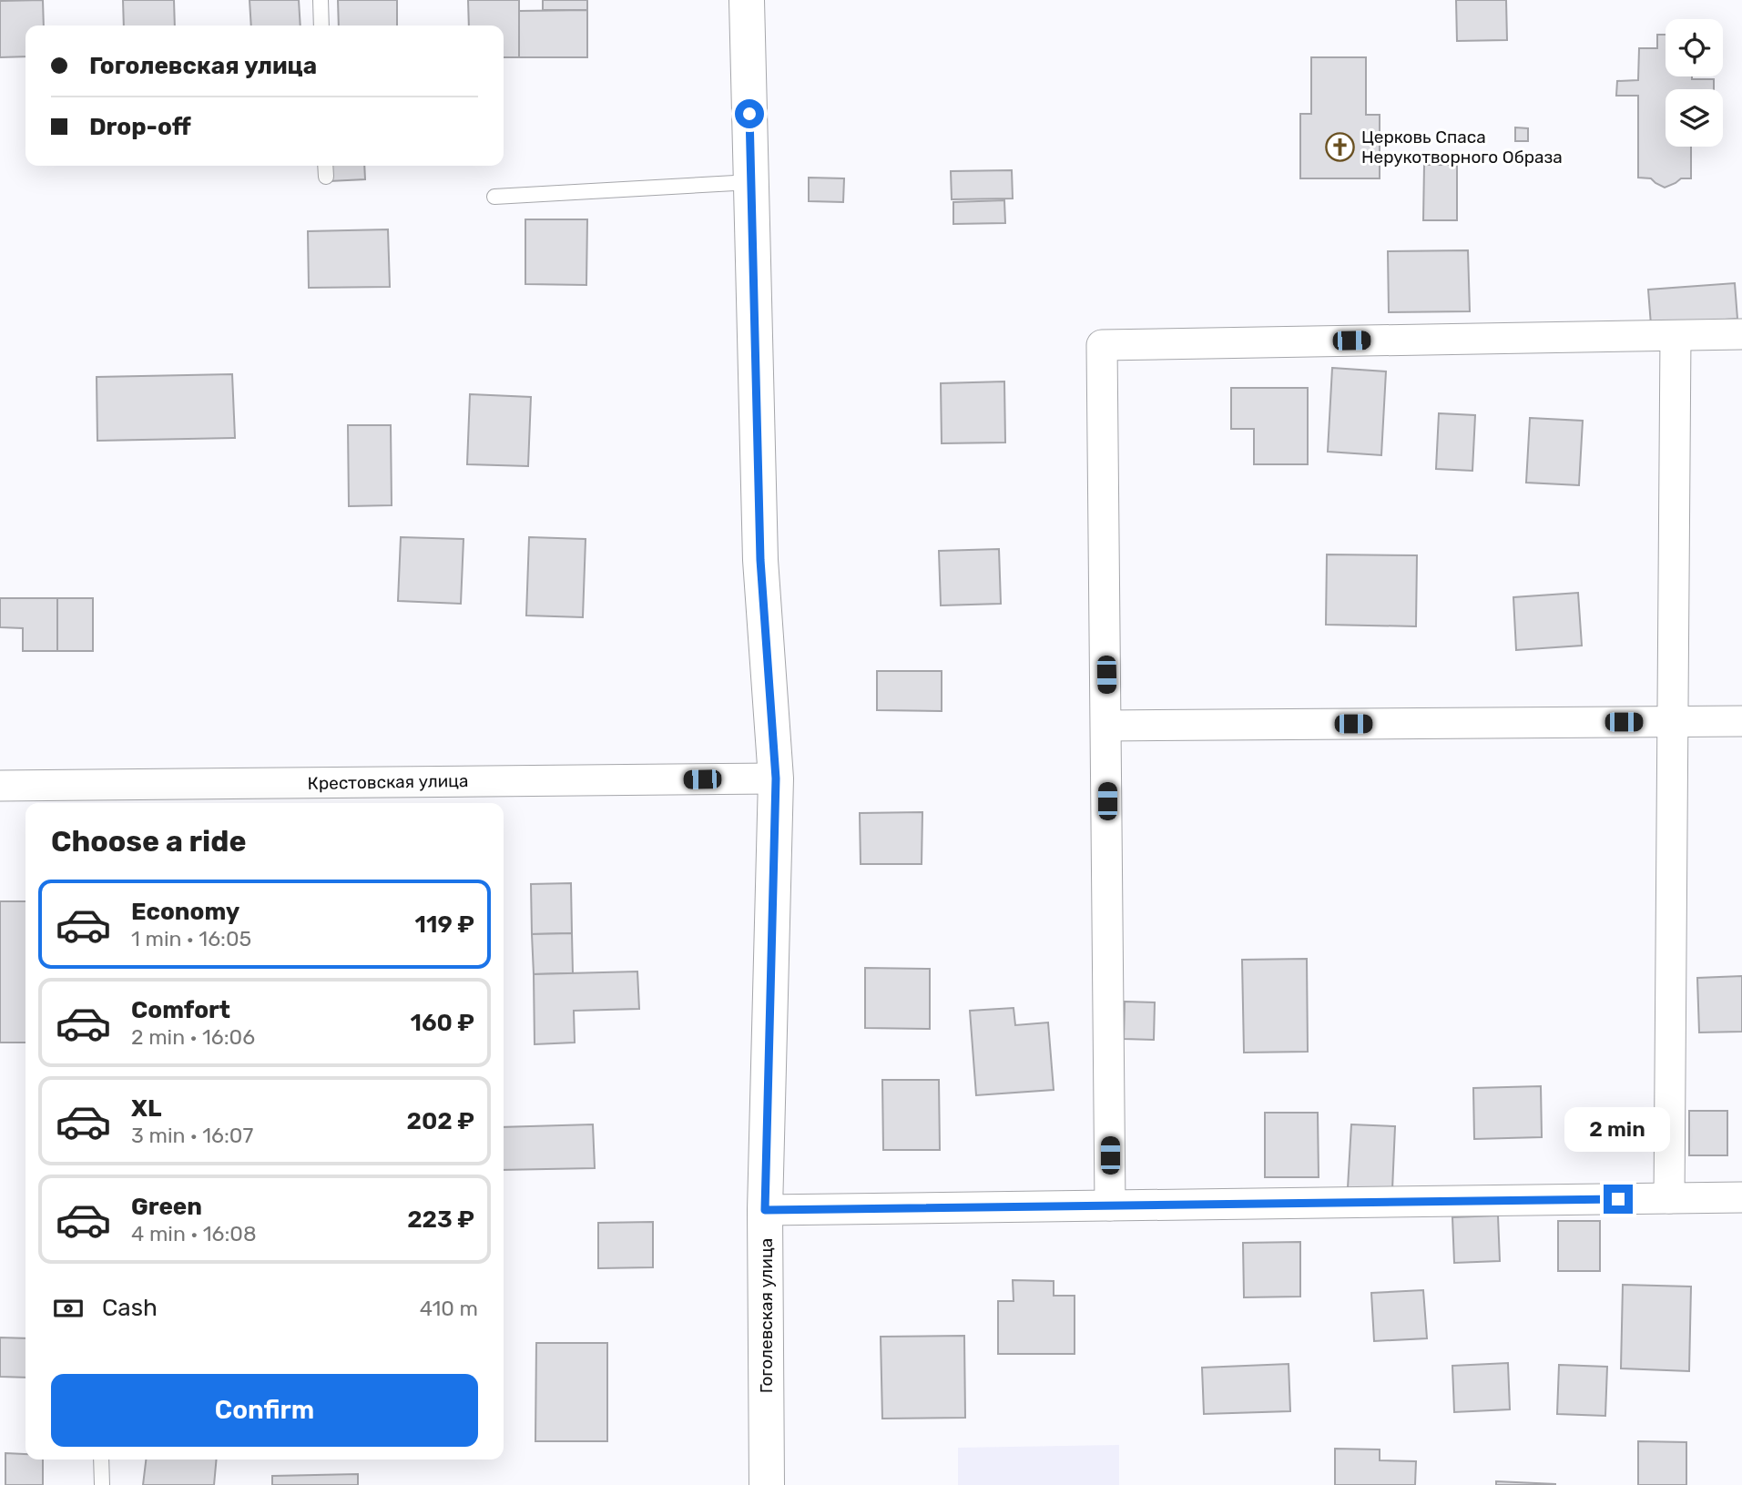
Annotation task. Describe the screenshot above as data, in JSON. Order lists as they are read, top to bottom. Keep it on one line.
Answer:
{"streets":{"street":["Крестовская улица","Гоголевская улица"]},"crossings":[["Крестовская улица","Гоголевская улица"]],"places":{"church":["Церковь Спаса Нерукотворного Образа"]},"page":{"banner":["Гоголевская улица","Drop-off"],"heading":"Choose a ride","list":[{"name":"Economy","note":"1 min · 16:05","value":"119 ₽"},{"name":"Comfort","note":"2 min · 16:06","value":"160 ₽"},{"name":"XL","note":"3 min · 16:07","value":"202 ₽"},{"name":"Green","note":"4 min · 16:08","value":"223 ₽"}],"bubble":"2 min","pay":["Cash","410 m"],"buttons":"Confirm"}}
